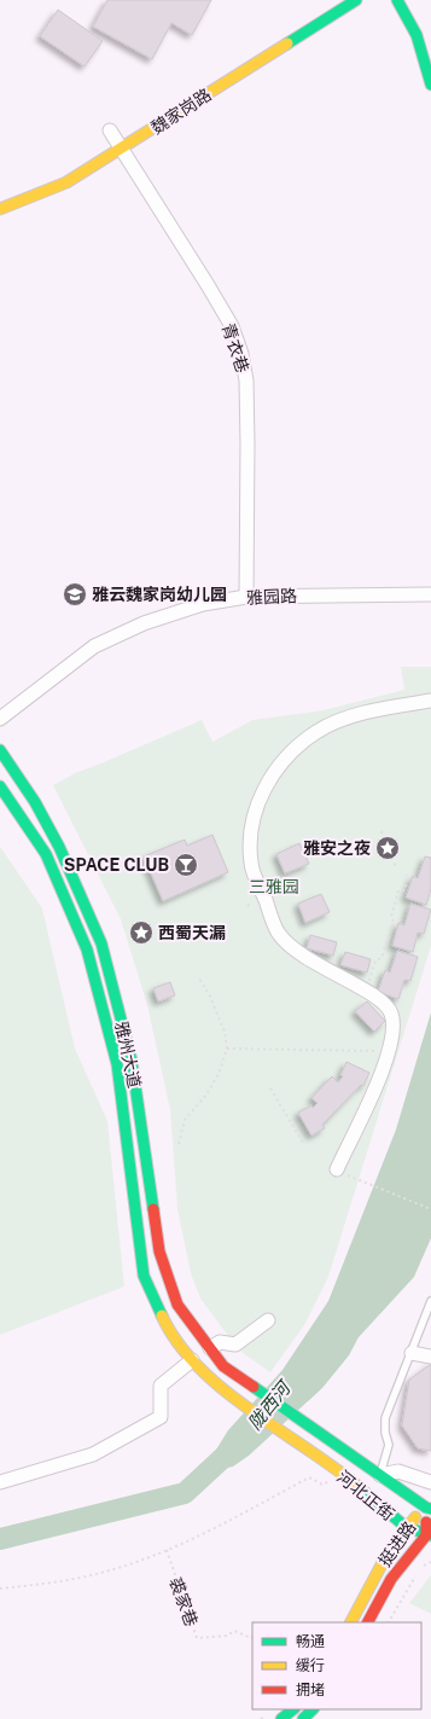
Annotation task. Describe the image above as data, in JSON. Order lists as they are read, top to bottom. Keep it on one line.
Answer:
{"streets":{"main road":["魏家岗路","雅州大道","河北正街","挺进路"],"street":["青衣巷","雅园路"],"path":["裘家巷"]},"crossings":[["魏家岗路","青衣巷"],["青衣巷","雅园路"],["雅州大道","河北正街"],["河北正街","挺进路"]],"water":["陇西河"],"parks":["三雅园"],"places":{"school or university":["雅云魏家岗幼儿园"],"place":["雅安之夜","西蜀天漏"],"bar":["SPACE CLUB"]},"legend":["畅通","缓行","拥堵"]}
